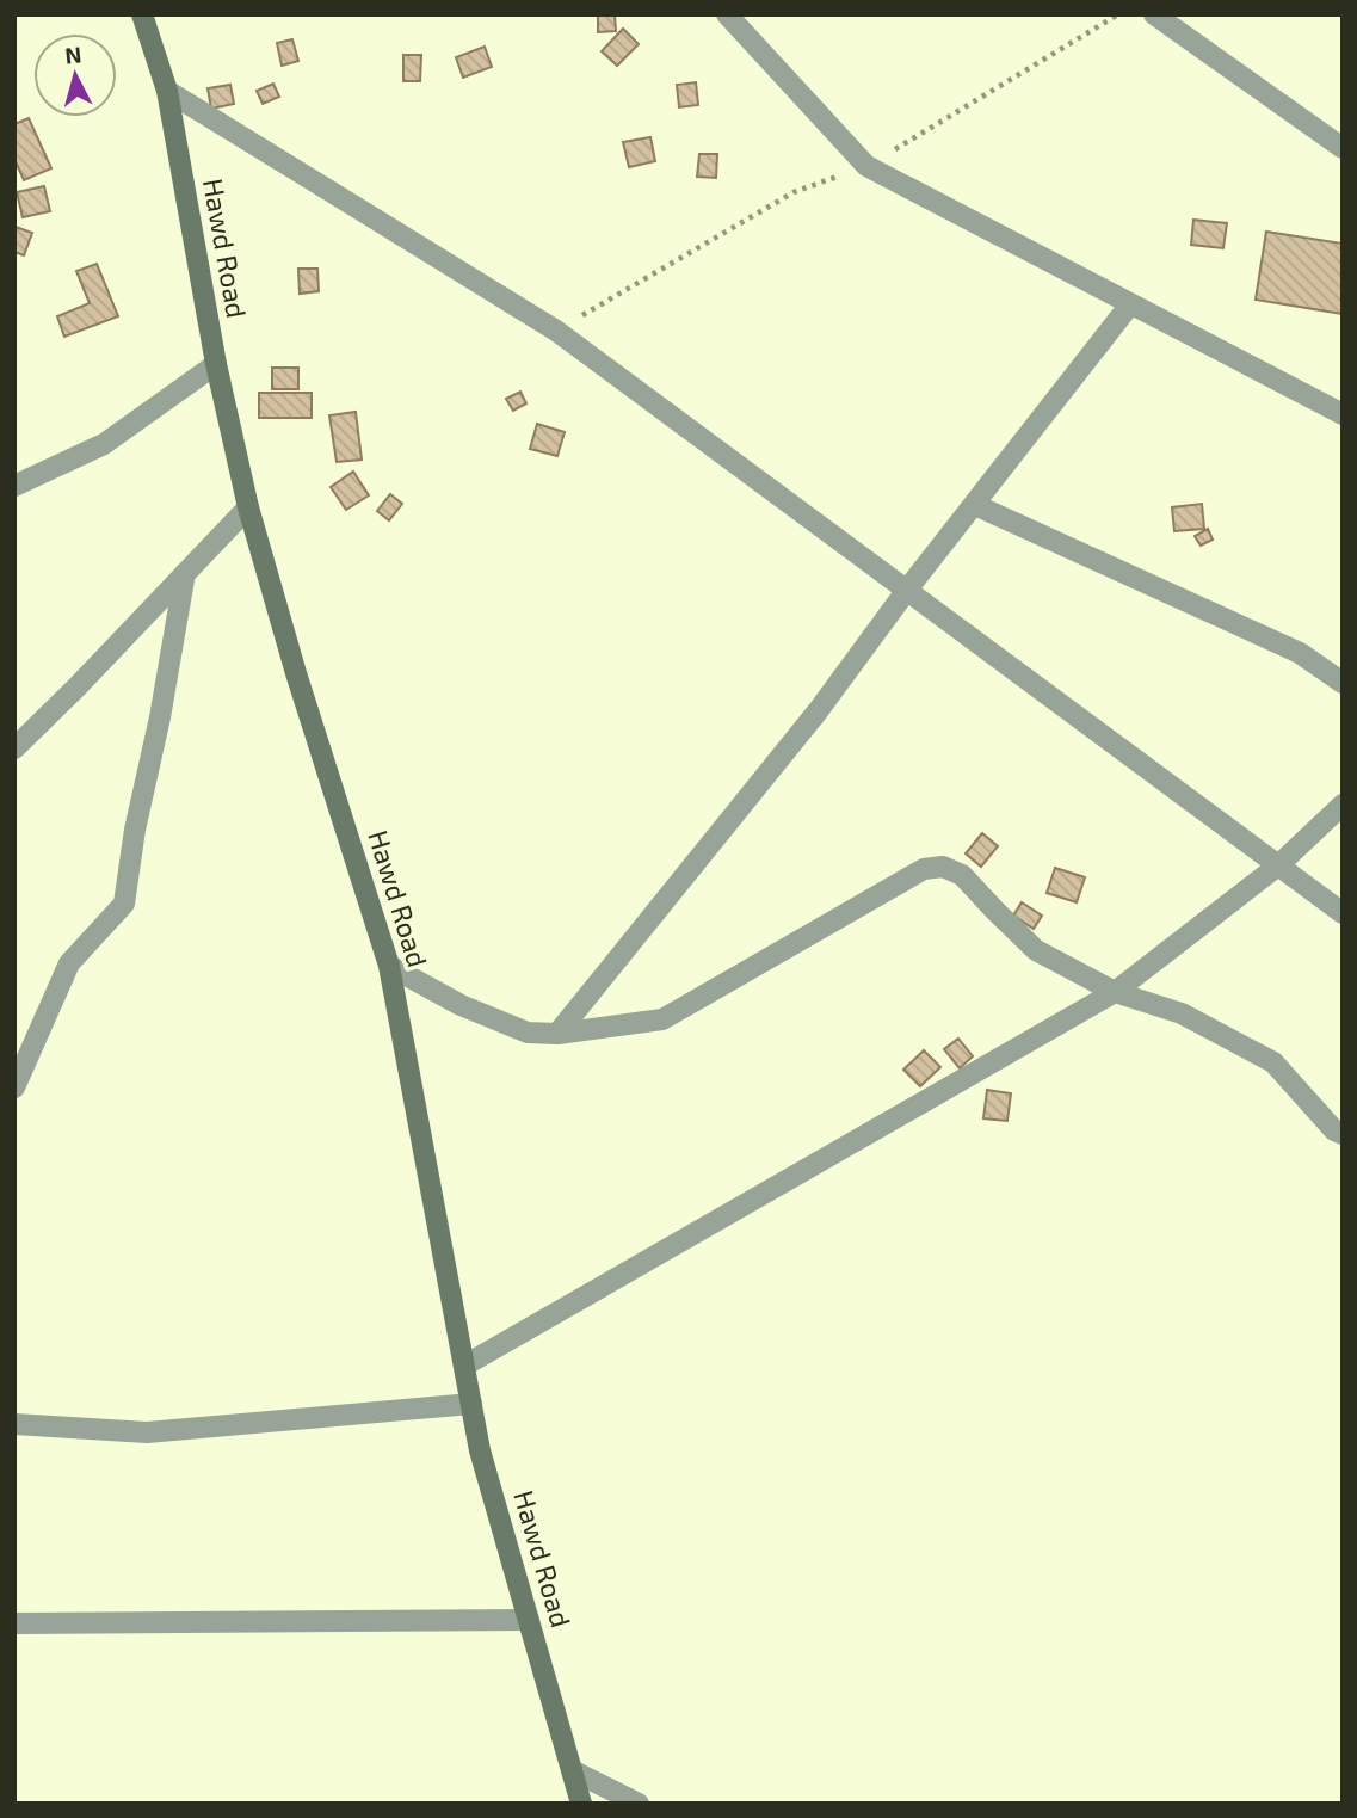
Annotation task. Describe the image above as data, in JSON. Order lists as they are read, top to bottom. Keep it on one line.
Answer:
{"streets":{"main road":["Hawd Road"]},"north":"top"}
